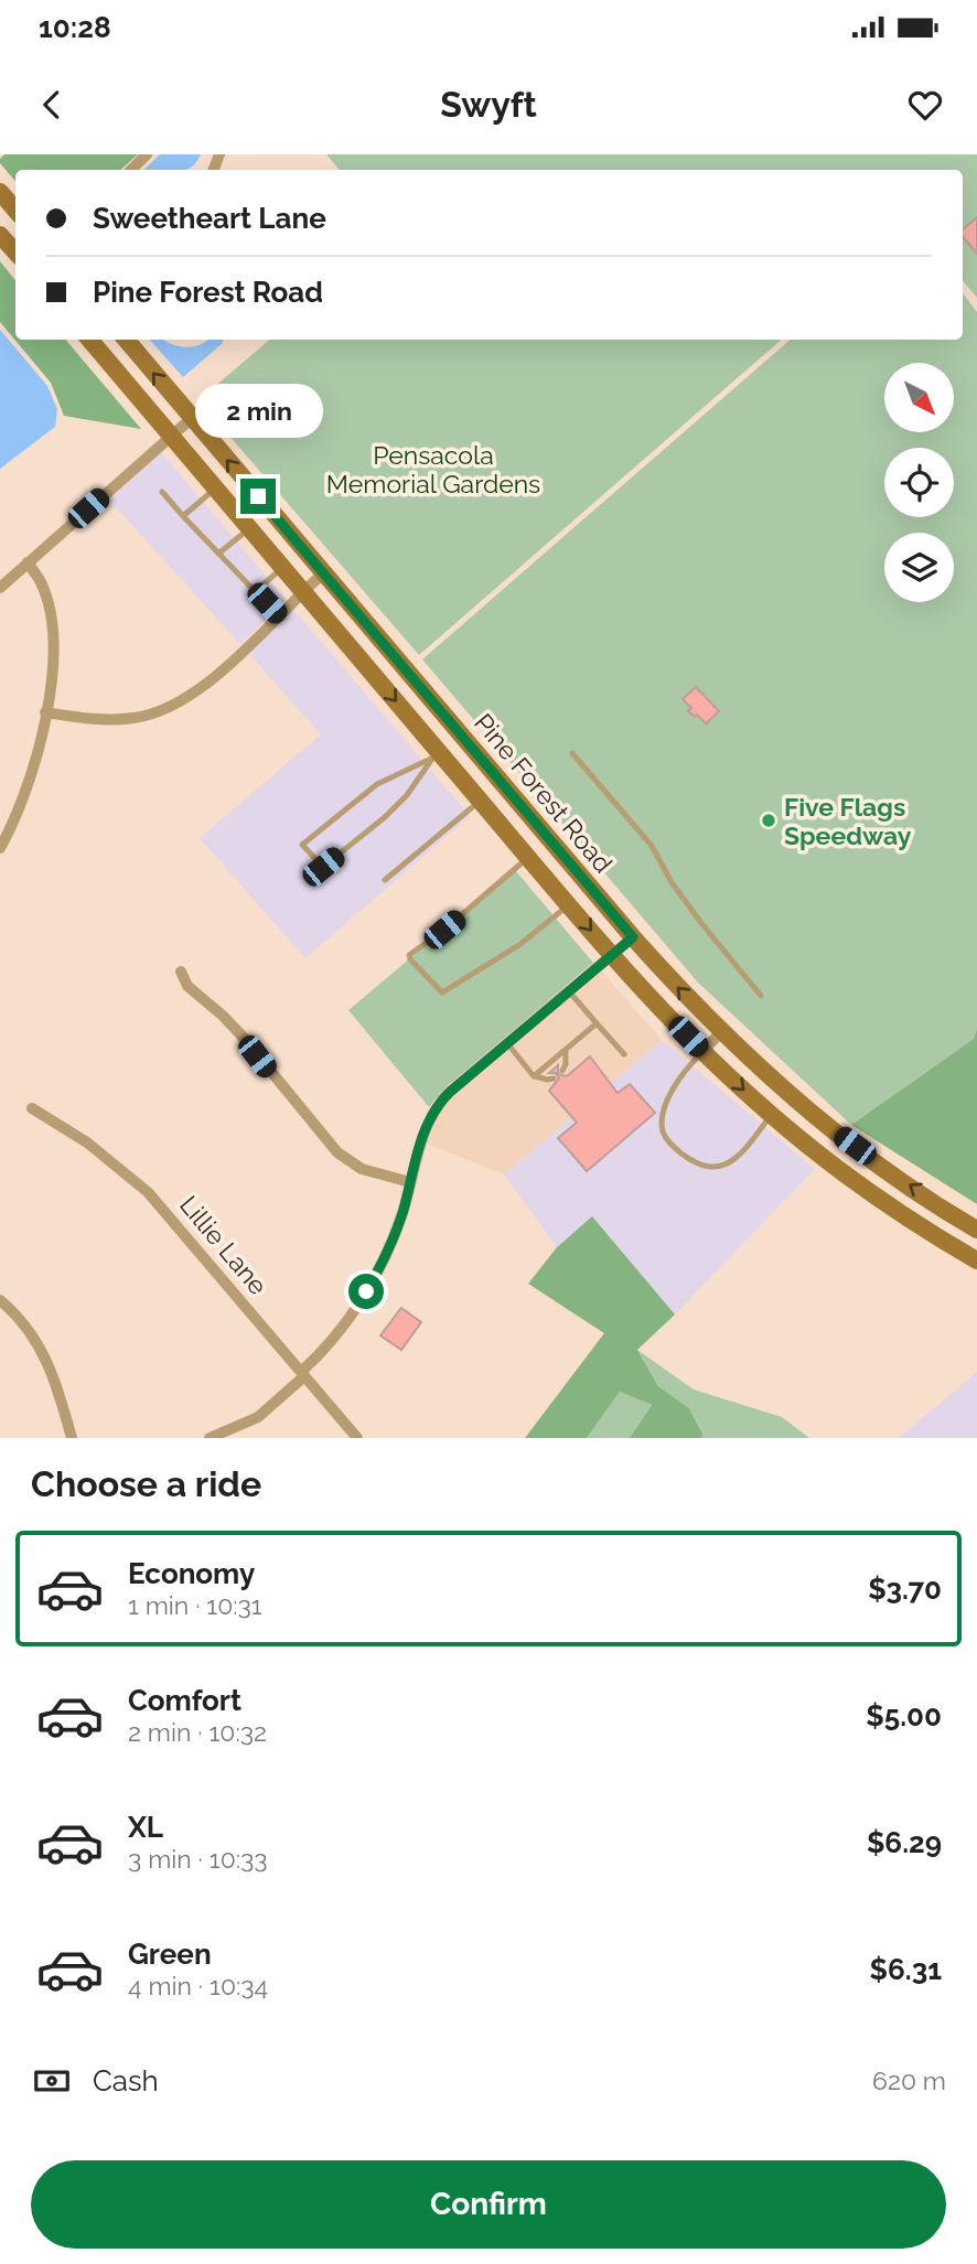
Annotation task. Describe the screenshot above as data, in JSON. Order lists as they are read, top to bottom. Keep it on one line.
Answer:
{"streets":{"main road":["Pine Forest Road"],"street":["Lillie Lane"]},"parks":["Pensacola Memorial Gardens"],"places":["Five Flags Speedway"],"north":"bottom right","page":{"status":"10:28","header":"Swyft","banner":["Sweetheart Lane","Pine Forest Road"],"bubble":"2 min","heading":"Choose a ride","list":[{"name":"Economy","note":"1 min · 10:31","value":"$3.70"},{"name":"Comfort","note":"2 min · 10:32","value":"$5.00"},{"name":"XL","note":"3 min · 10:33","value":"$6.29"},{"name":"Green","note":"4 min · 10:34","value":"$6.31"}],"pay":["Cash","620 m"],"buttons":"Confirm"}}
